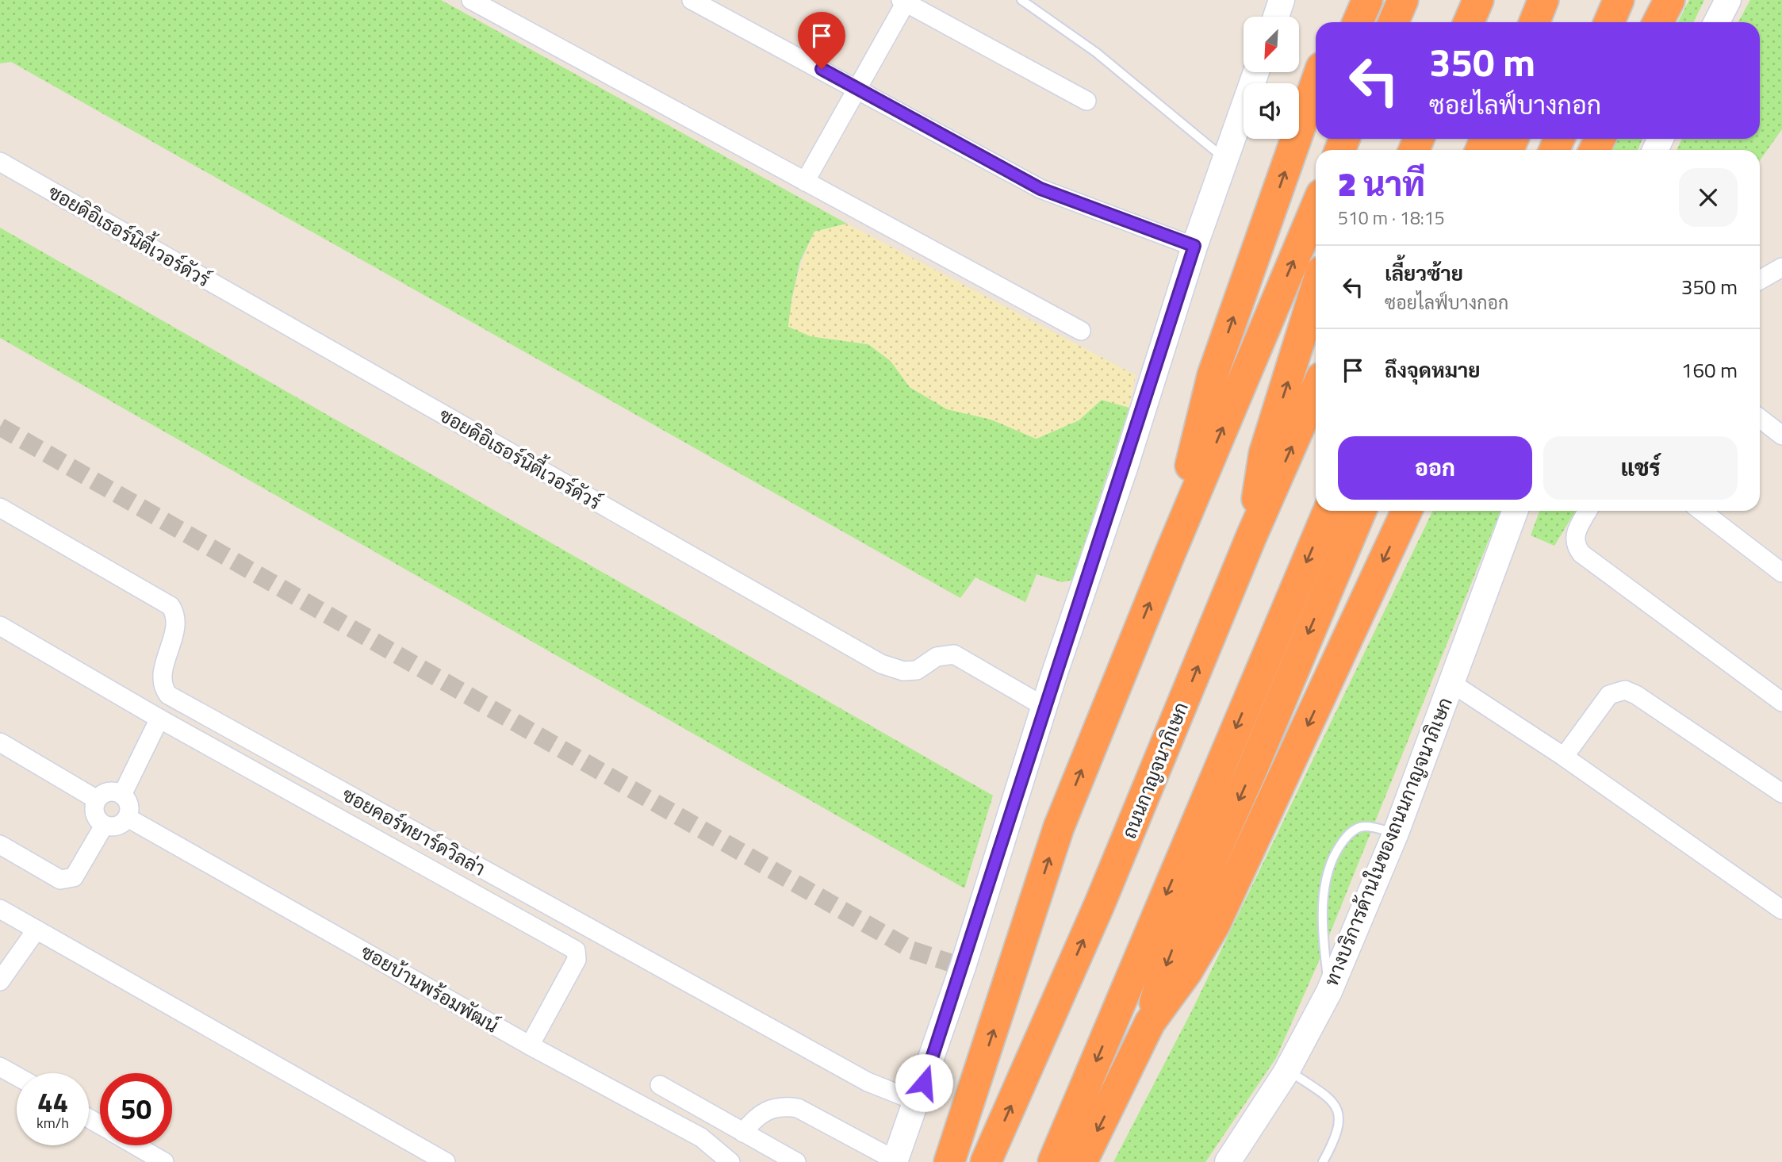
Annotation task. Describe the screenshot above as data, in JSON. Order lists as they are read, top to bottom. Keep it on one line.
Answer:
{"streets":{"highway":["ถนนกาญจนาภิเษก"],"main road":["ทางบริการด้านในของถนนกาญจนาภิเษก"],"street":["ซอยดิอิเธอร์นิตี้เวอร์ดัวร์","ซอยคอร์ทยาร์ดวิลล่า","ซอยบ้านพร้อมพัฒน์"]},"north":"bottom left","page":{"turn":["350 m","ซอยไลฟ์บางกอก"],"heading":["2 นาที","510 m · 18:15"],"list":[{"name":"เลี้ยวซ้าย","note":"ซอยไลฟ์บางกอก","value":"350 m"},{"name":"ถึงจุดหมาย","value":"160 m"}],"buttons":["ออก","แชร์"],"speed":"44 km/h","limit":"50"}}
